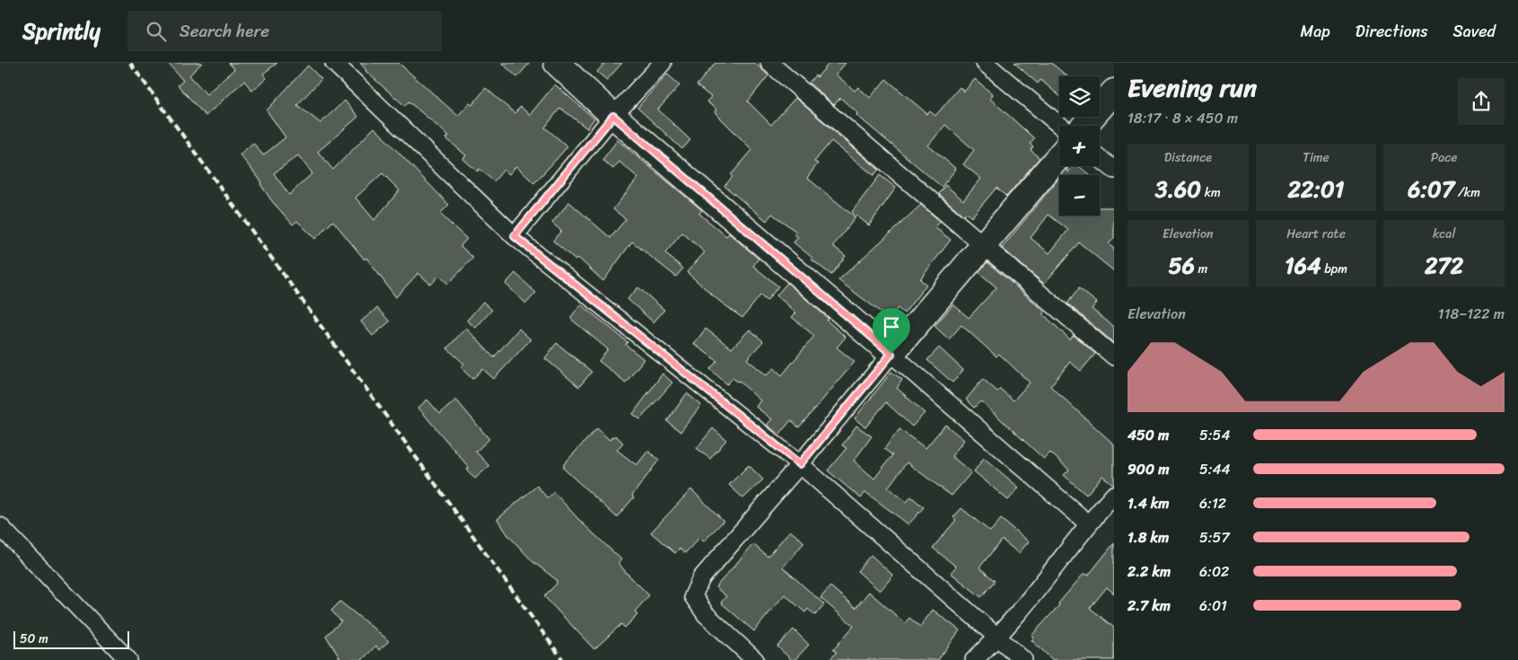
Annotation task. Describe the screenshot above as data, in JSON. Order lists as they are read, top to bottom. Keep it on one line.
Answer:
{"scale_bar":"50 m","page":{"header":"Sprintly","search":"Search here","nav":["Map","Directions","Saved"],"heading":["Evening run","18:17 · 8 × 450 m"],"map_buttons":["+","−"],"stats":[["Distance","3.60 km"],["Time","22:01"],["Pace","6:07 /km"],["Elevation","56 m"],["Heart rate","164 bpm"],["kcal","272"]],"chart":["Elevation","118–122 m"],"list":[{"name":"450 m","note":"5:54"},{"name":"900 m","note":"5:44"},{"name":"1.4 km","note":"6:12"},{"name":"1.8 km","note":"5:57"},{"name":"2.2 km","note":"6:02"},{"name":"2.7 km","note":"6:01"}],"scale":"50 m"}}
